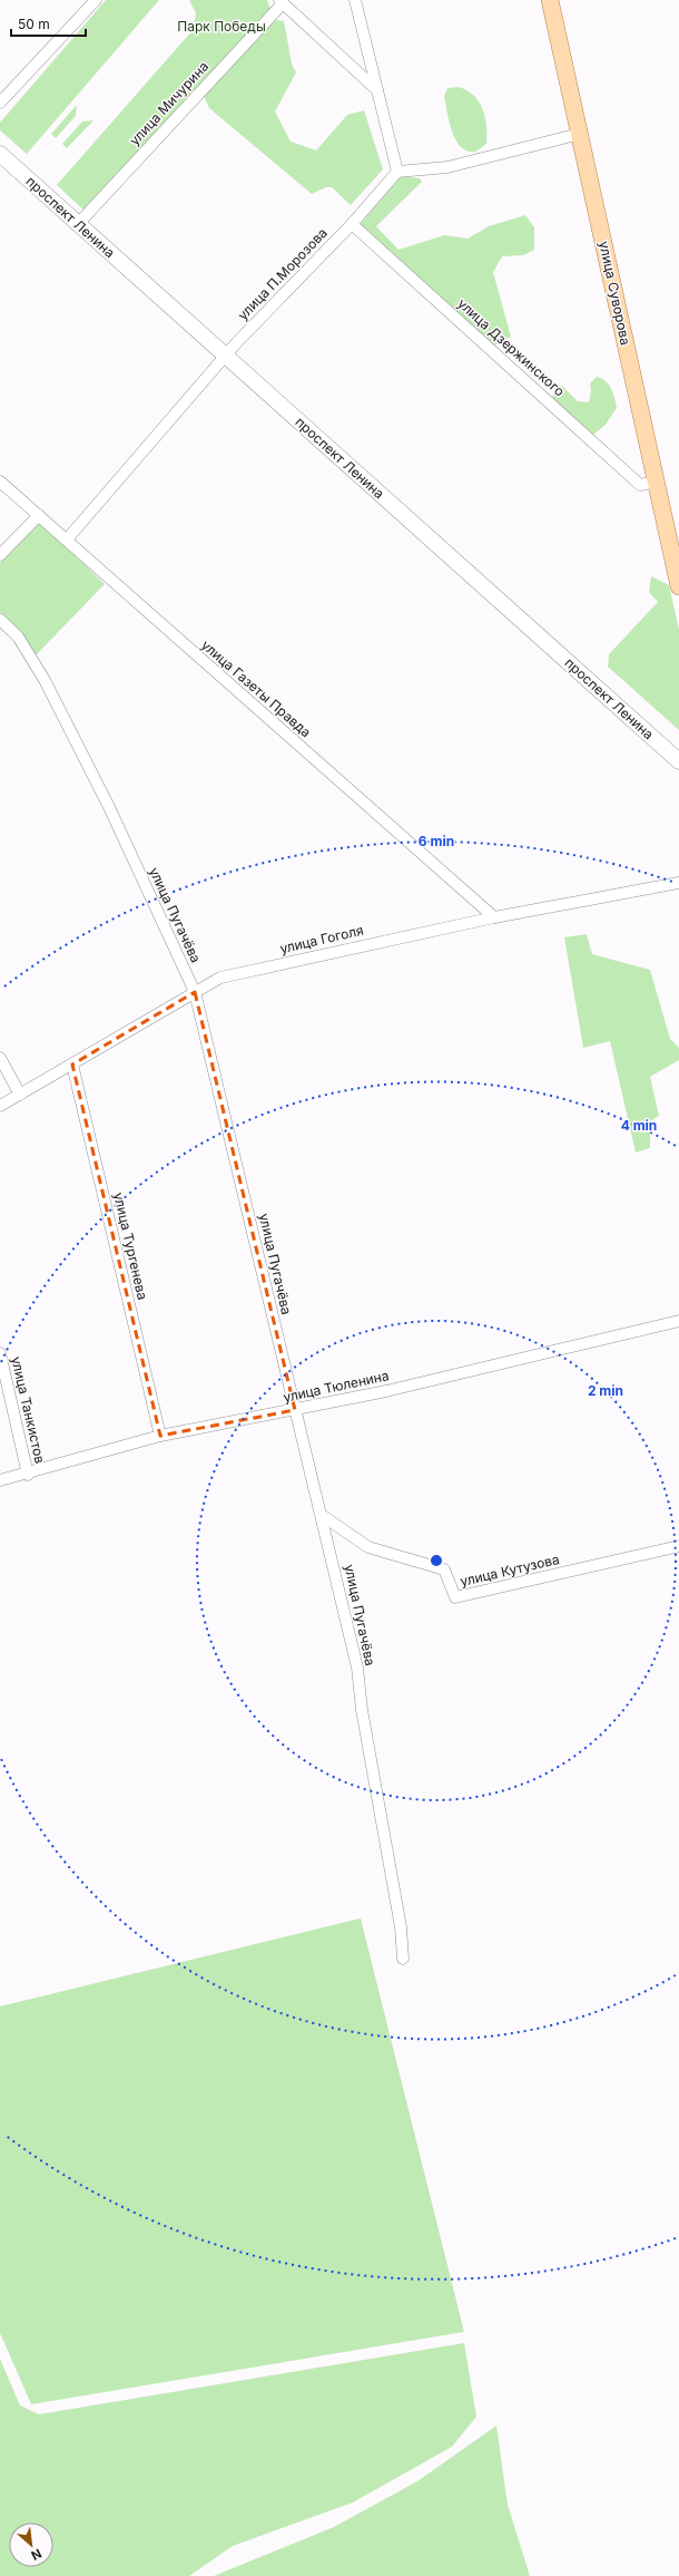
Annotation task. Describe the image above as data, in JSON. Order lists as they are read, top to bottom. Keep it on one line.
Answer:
{"streets":{"main road":["проспект Ленина","улица Суворова"],"street":["улица Мичурина","улица П.Морозова","улица Дзержинского","улица Газеты Правда","улица Пугачёва","улица Гоголя","улица Тургенева","улица Тюленина","улица Танкистов","улица Кутузова"]},"crossings":[["улица Мичурина","проспект Ленина"],["проспект Ленина","улица П.Морозова"],["улица П.Морозова","улица Дзержинского"],["улица П.Морозова","улица Газеты Правда"],["улица Суворова","улица Дзержинского"],["улица Газеты Правда","улица Гоголя"],["улица Пугачёва","улица Гоголя"],["улица Пугачёва","улица Тюленина"],["улица Пугачёва","улица Кутузова"],["улица Гоголя","улица Тургенева"],["улица Тургенева","улица Тюленина"],["улица Тюленина","улица Танкистов"]],"parks":["Парк Победы"],"scale_bar":"50 m","north":"bottom right","rings":["6 min","4 min","2 min"]}
